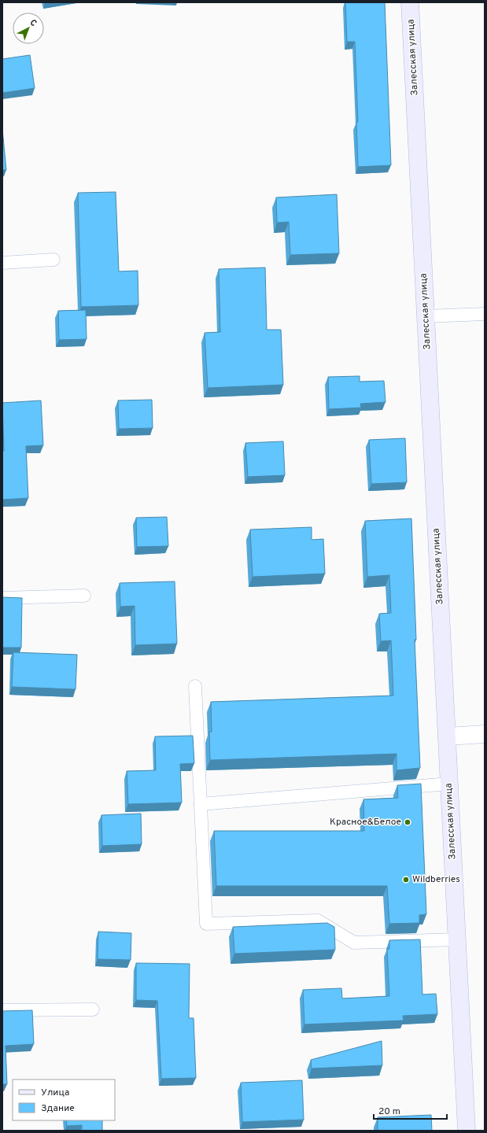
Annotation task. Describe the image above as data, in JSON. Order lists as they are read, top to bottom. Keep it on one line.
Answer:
{"streets":{"main road":["Залесская улица"]},"places":["Красное&Белое","Wildberries"],"legend":["Улица","Здание"],"scale_bar":"20 m","north":"top right"}
